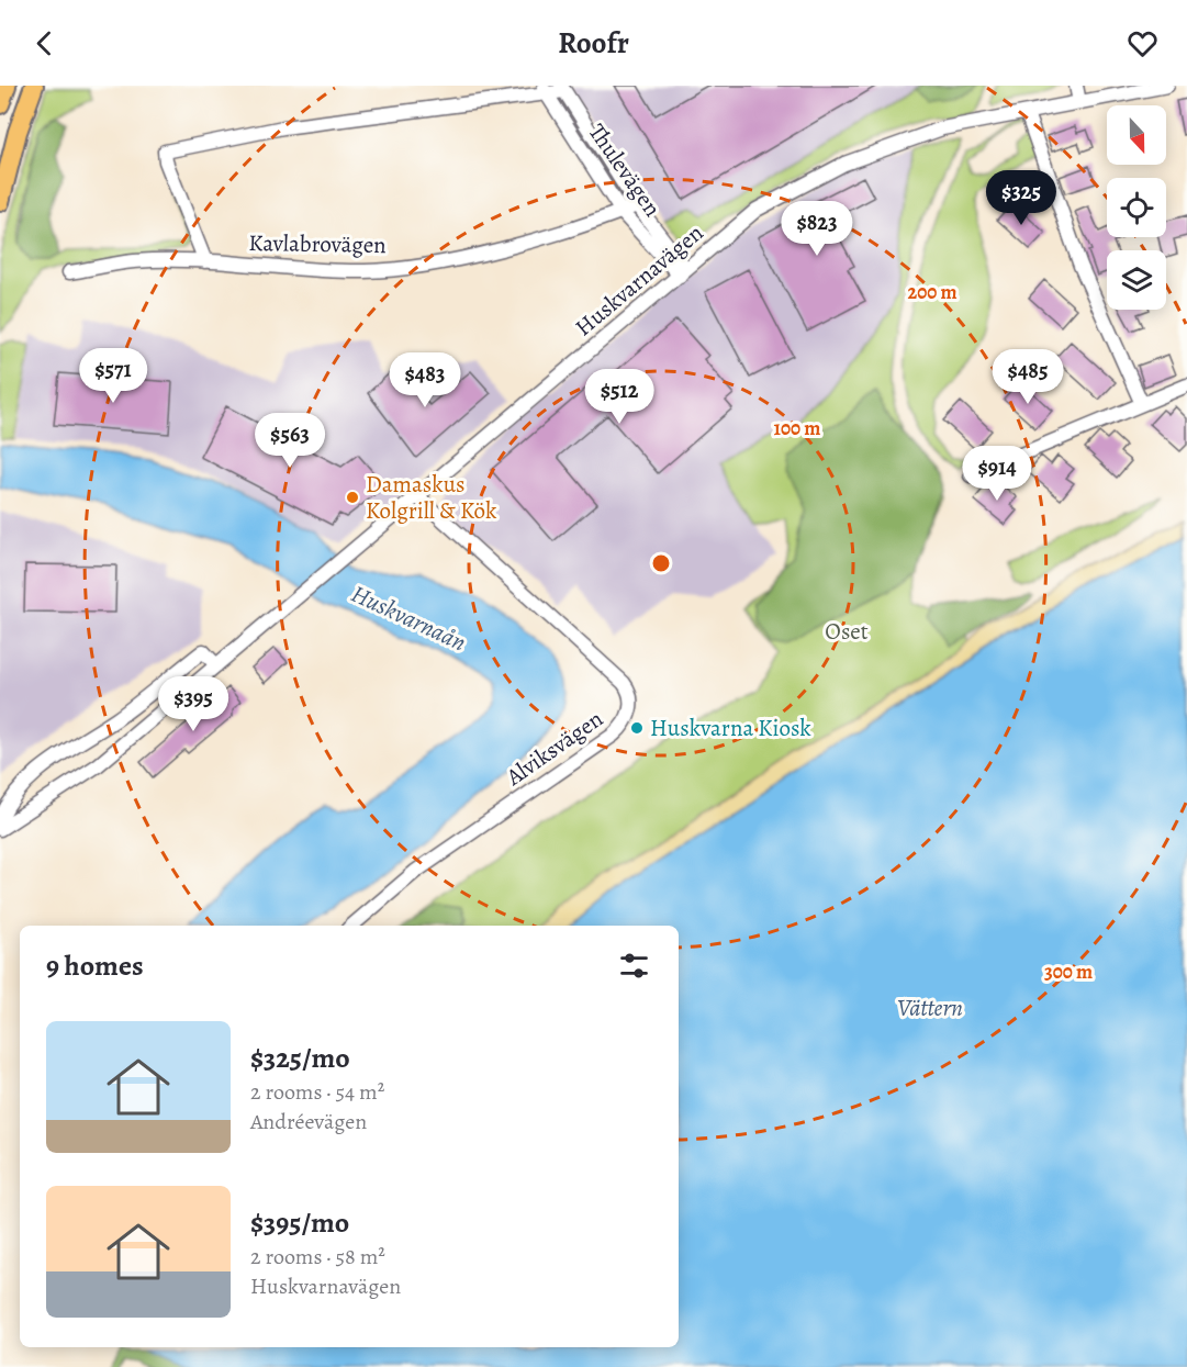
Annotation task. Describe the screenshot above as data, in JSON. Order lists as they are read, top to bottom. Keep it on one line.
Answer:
{"streets":{"street":["Thulevägen","Kavlabrovägen","Huskvarnavägen","Alviksvägen"]},"crossings":[["Thulevägen","Kavlabrovägen"],["Thulevägen","Huskvarnavägen"],["Huskvarnavägen","Alviksvägen"]],"water":["Huskvarnaån","Vättern"],"parks":["Oset"],"places":["Damaskus Kolgrill & Kök","Huskvarna Kiosk"],"north":"bottom","page":{"header":"Roofr","price":["$325","$823","$571","$485","$483","$512","$563","$914","$395"],"heading":"9 homes","list":[{"name":"$325/mo","note":"2 rooms · 54 m² · Andréevägen"},{"name":"$395/mo","note":"2 rooms · 58 m² · Huskvarnavägen"}]},"rings":["200 m","100 m","300 m"]}
